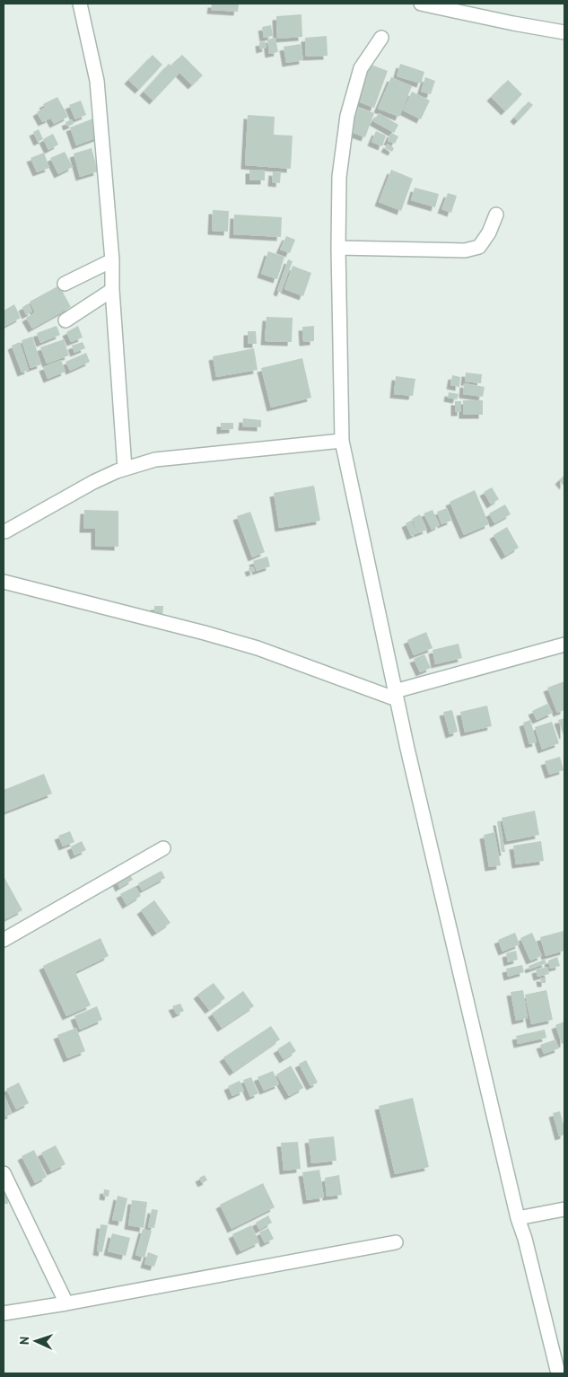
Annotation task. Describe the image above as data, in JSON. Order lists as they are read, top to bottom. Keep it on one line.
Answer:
{"north":"left"}
